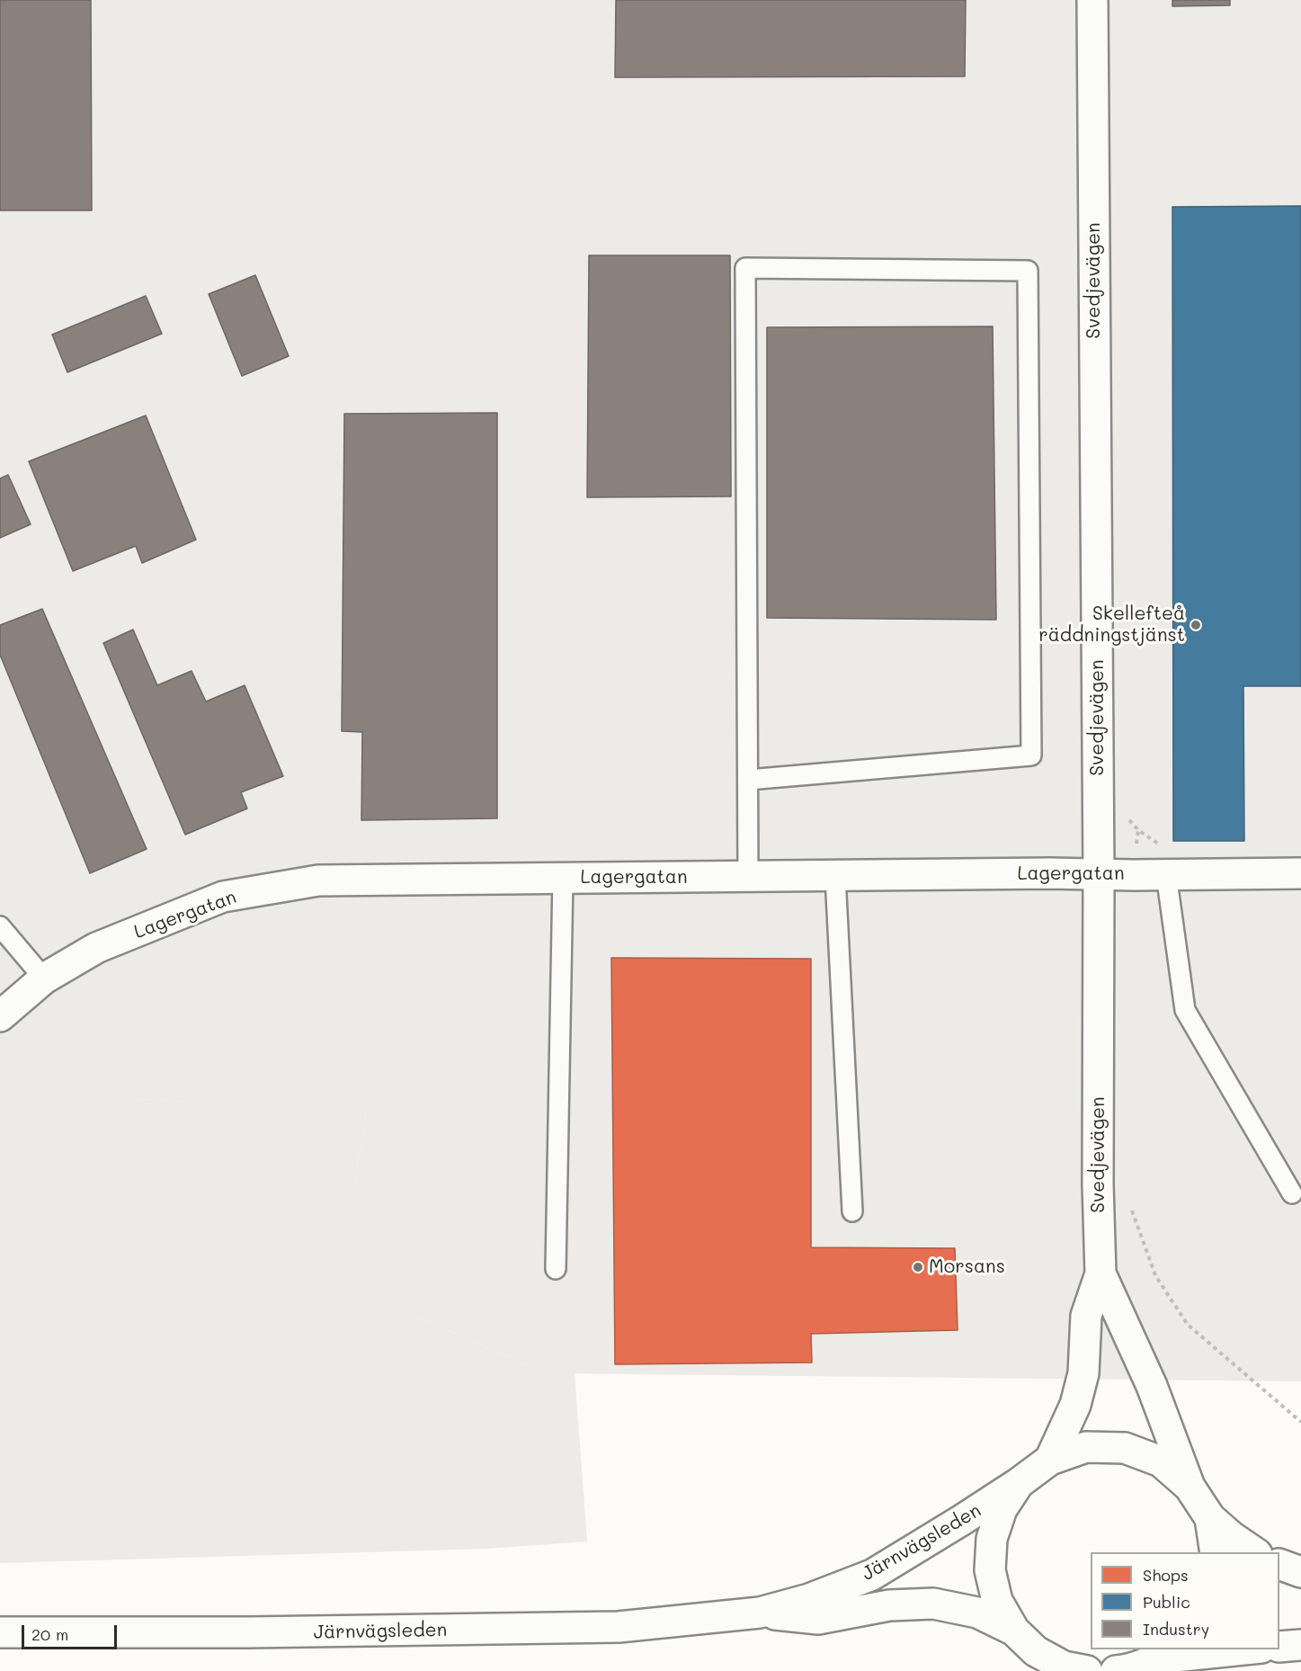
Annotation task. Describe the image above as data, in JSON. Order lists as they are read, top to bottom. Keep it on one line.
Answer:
{"streets":{"street":["Svedjevägen","Lagergatan","Järnvägsleden"]},"crossings":[["Svedjevägen","Lagergatan"],["Svedjevägen","Järnvägsleden"]],"places":["Skellefteå räddningstjänst","Morsans"],"legend":["Shops","Public","Industry"],"scale_bar":"20 m"}
